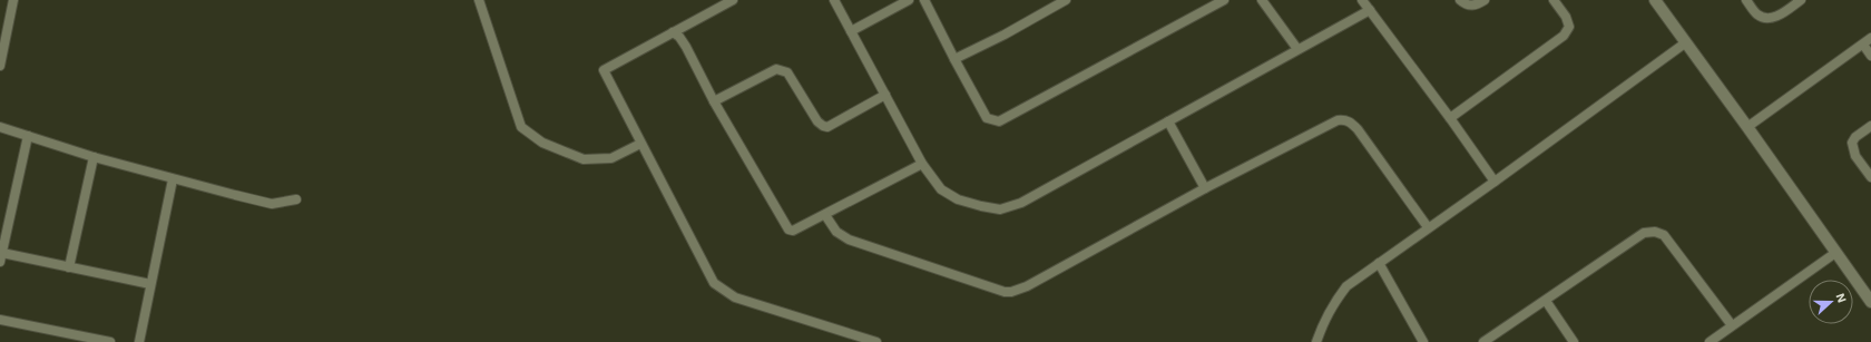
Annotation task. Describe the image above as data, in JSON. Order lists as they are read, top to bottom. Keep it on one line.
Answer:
{"north":"right"}
